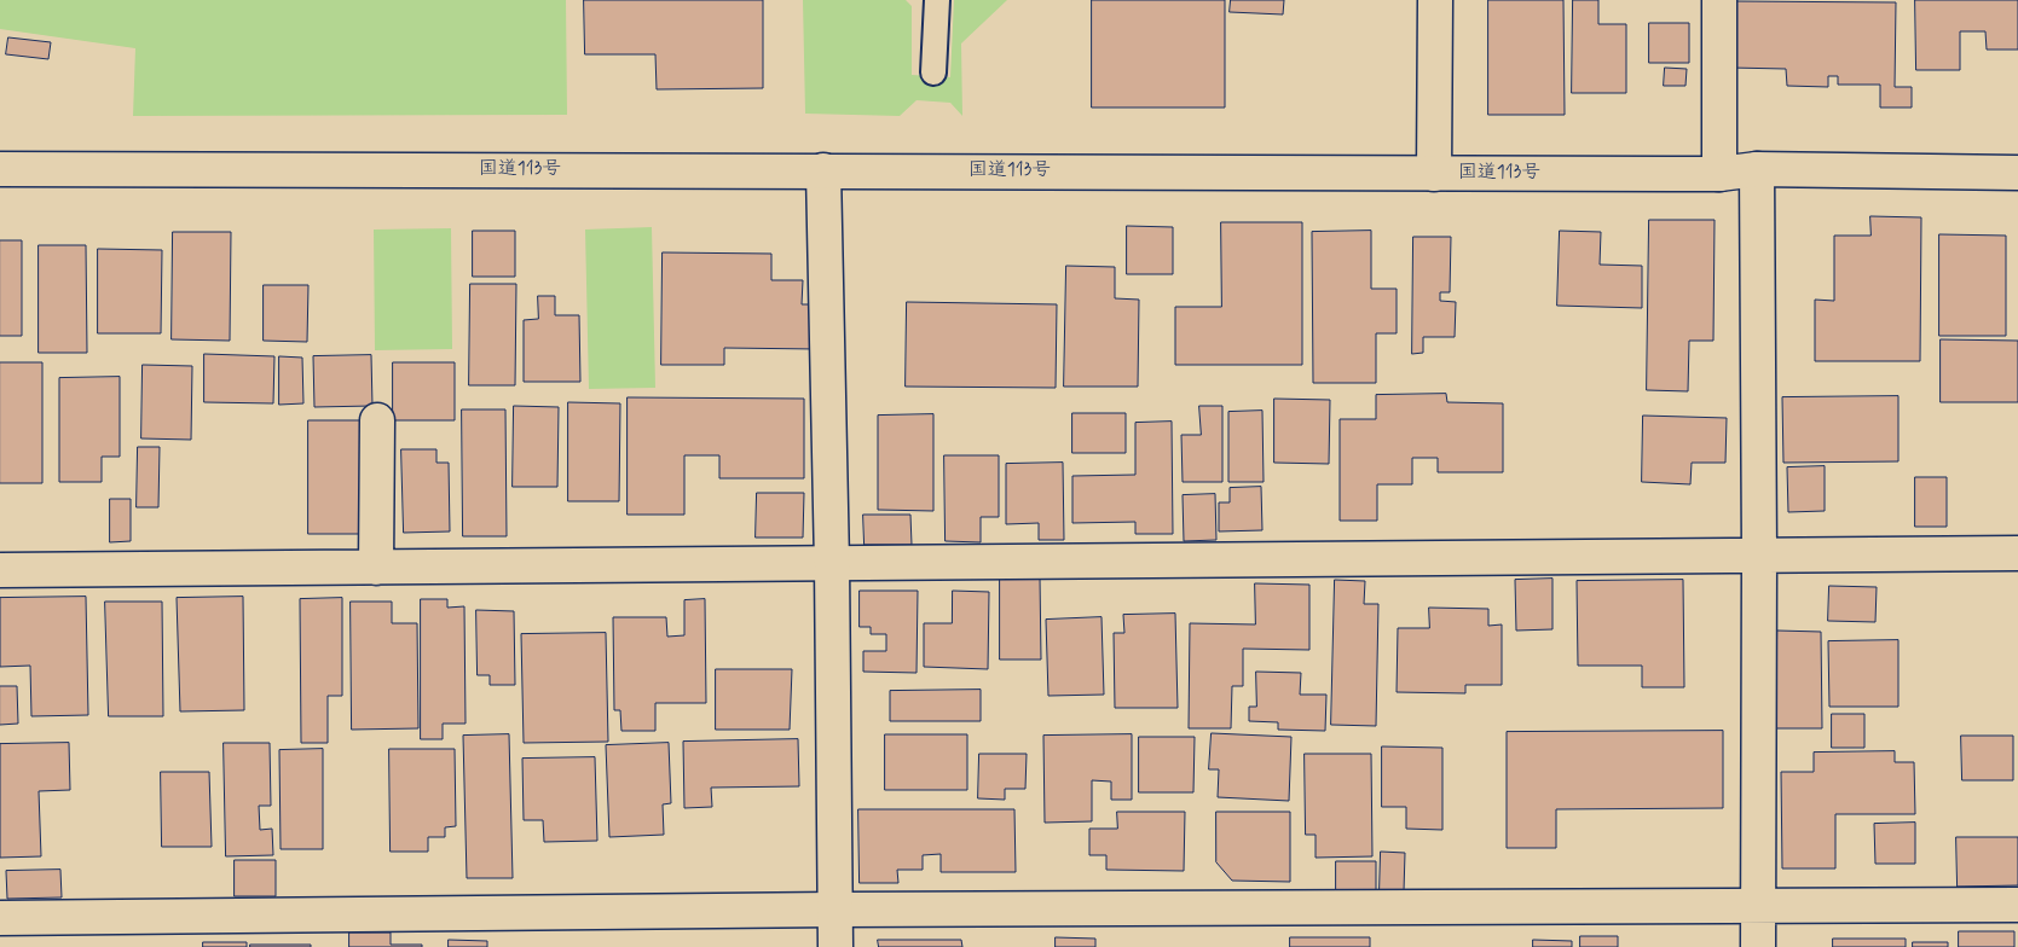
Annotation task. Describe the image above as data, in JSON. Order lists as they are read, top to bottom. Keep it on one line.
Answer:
{"streets":{"main road":["国道113号"]}}
